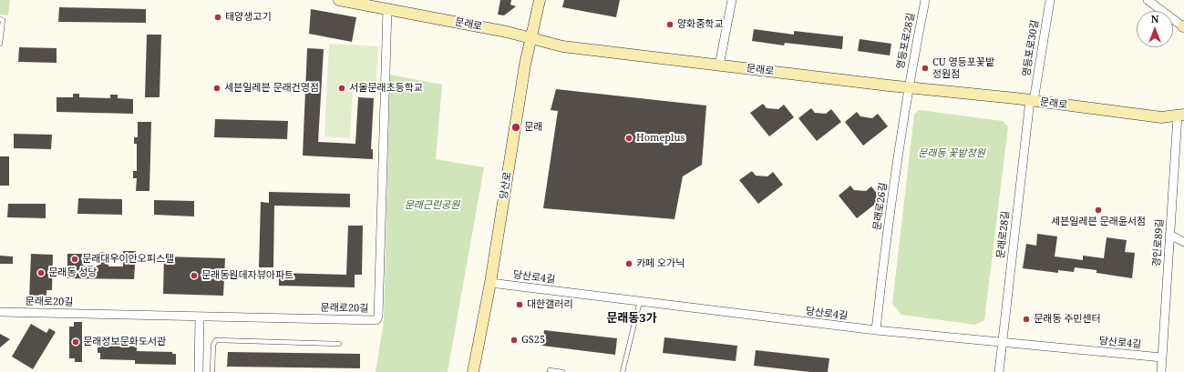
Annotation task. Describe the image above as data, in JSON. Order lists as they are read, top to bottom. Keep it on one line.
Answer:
{"streets":{"street":["문래로","영등포로28길","영등포로30길","당산로","문래로26길","문래로28길","경인로89길","당산로4길","문래로20길"]},"crossings":[["문래로","영등포로28길"],["문래로","영등포로30길"],["문래로","당산로"],["문래로","문래로26길"],["문래로","문래로28길"],["문래로","경인로89길"],["문래로","문래로20길"],["영등포로28길","문래로26길"],["영등포로30길","문래로28길"],["당산로","당산로4길"],["문래로26길","당산로4길"],["문래로28길","당산로4길"],["경인로89길","당산로4길"]],"districts":["문래동3가"],"parks":["문래동 꽃밭정원","문래근린공원"],"places":["태양생고기","양화중학교","CU 영등포꽃밭 정원점","세븐일레븐 문래건영점","서울문래초등학교","문래","Homeplus","세븐일레븐 문래윤서점","문래대우이안오피스텔","카페 오가닉","문래동 성당","문래동원데자뷰아파트","대한갤러리","문래동 주민센터","GS25","문래정보문화도서관"],"north":"top"}
